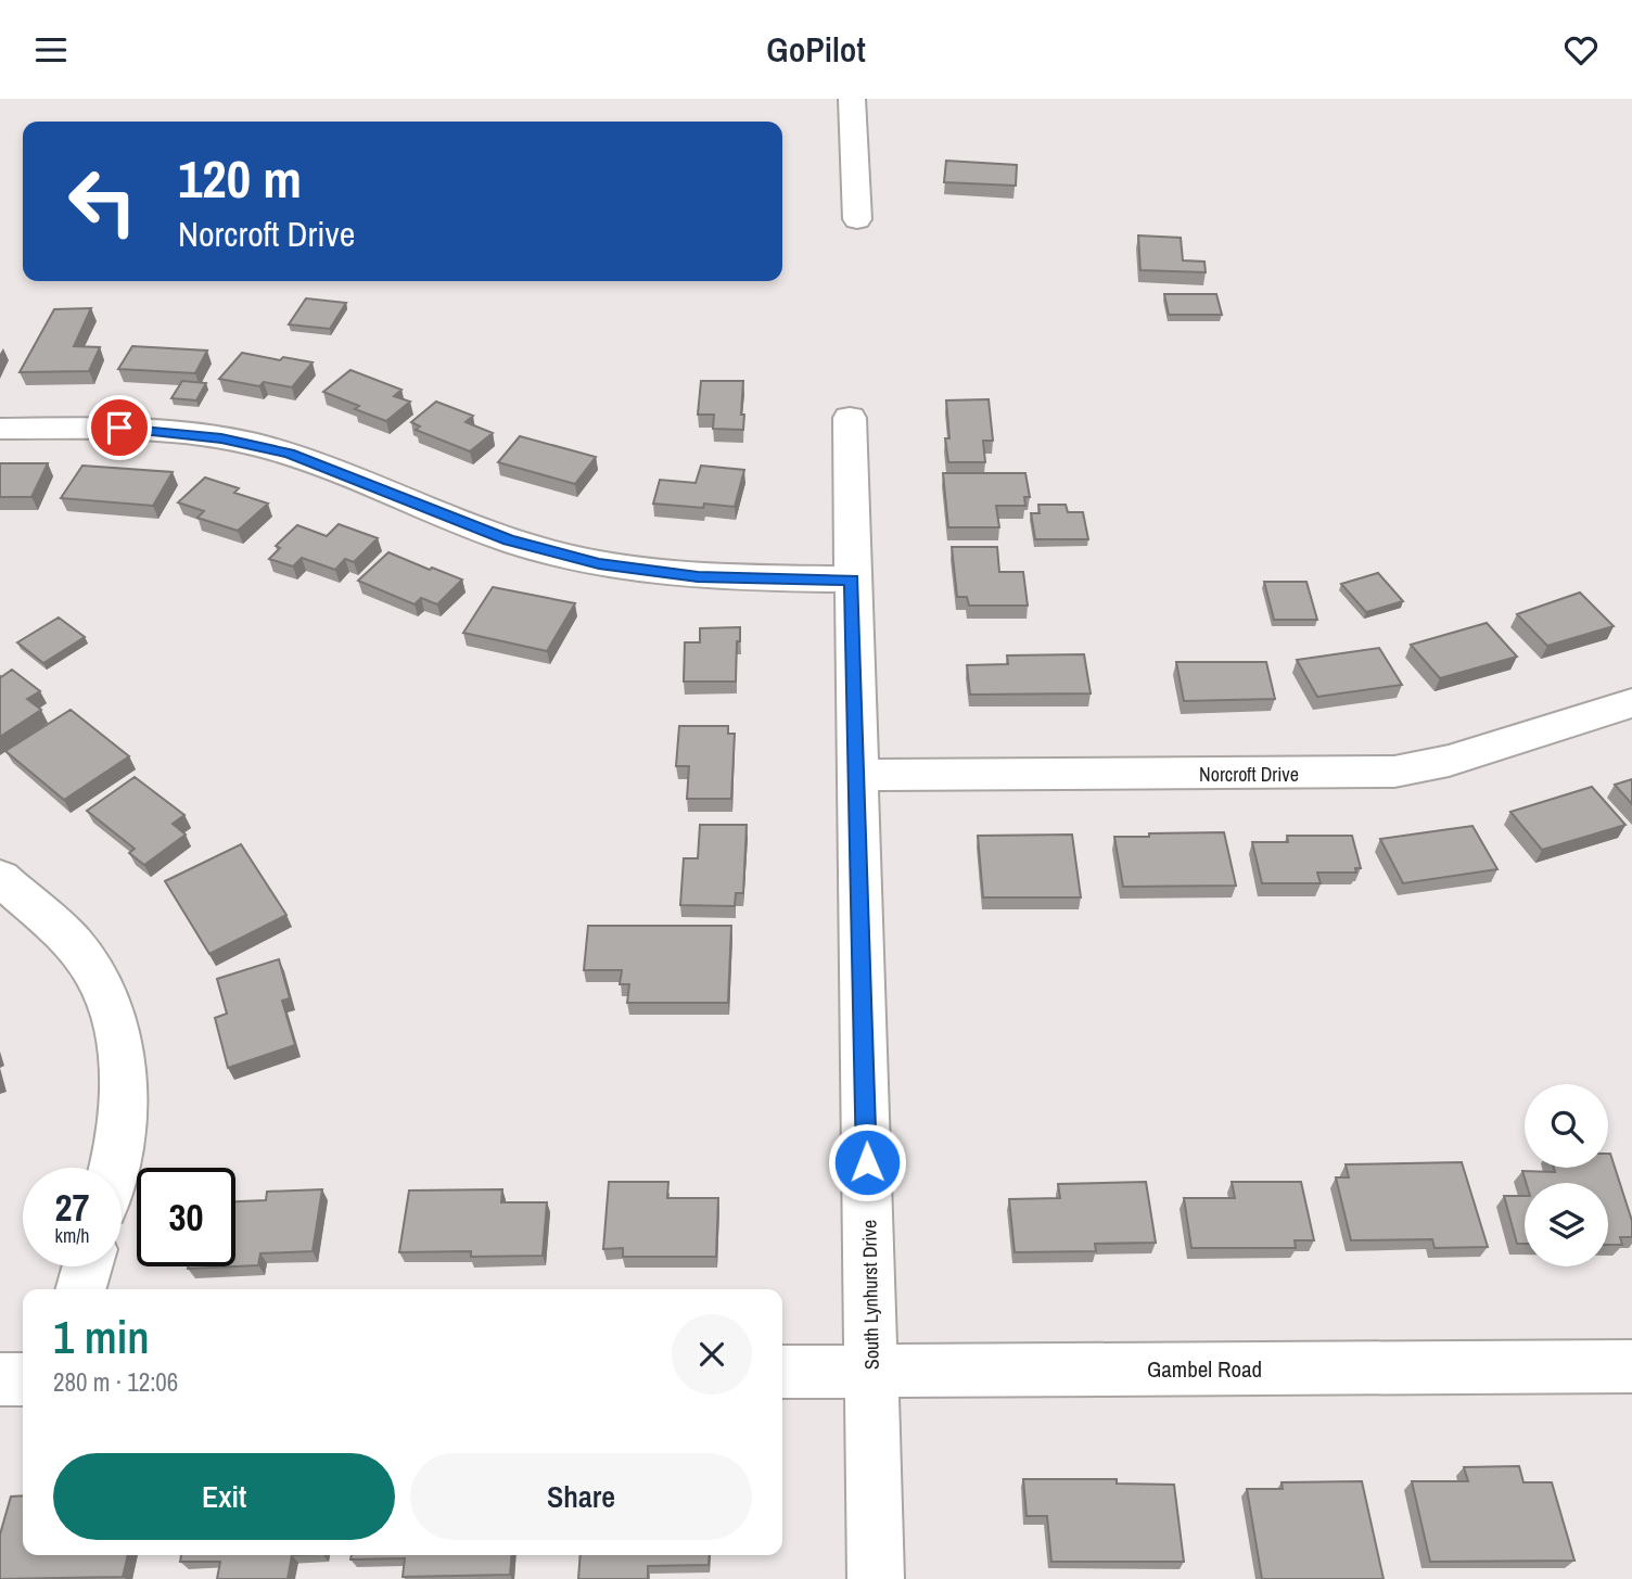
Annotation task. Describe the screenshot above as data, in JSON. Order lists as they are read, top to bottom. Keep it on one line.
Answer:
{"streets":{"street":["Norcroft Drive","South Lynhurst Drive","Gambel Road"]},"crossings":[["Norcroft Drive","South Lynhurst Drive"],["South Lynhurst Drive","Gambel Road"]],"page":{"header":"GoPilot","turn":["120 m","Norcroft Drive"],"speed":"27 km/h","limit":"30","heading":["1 min","280 m · 12:06"],"buttons":["Exit","Share"]}}
